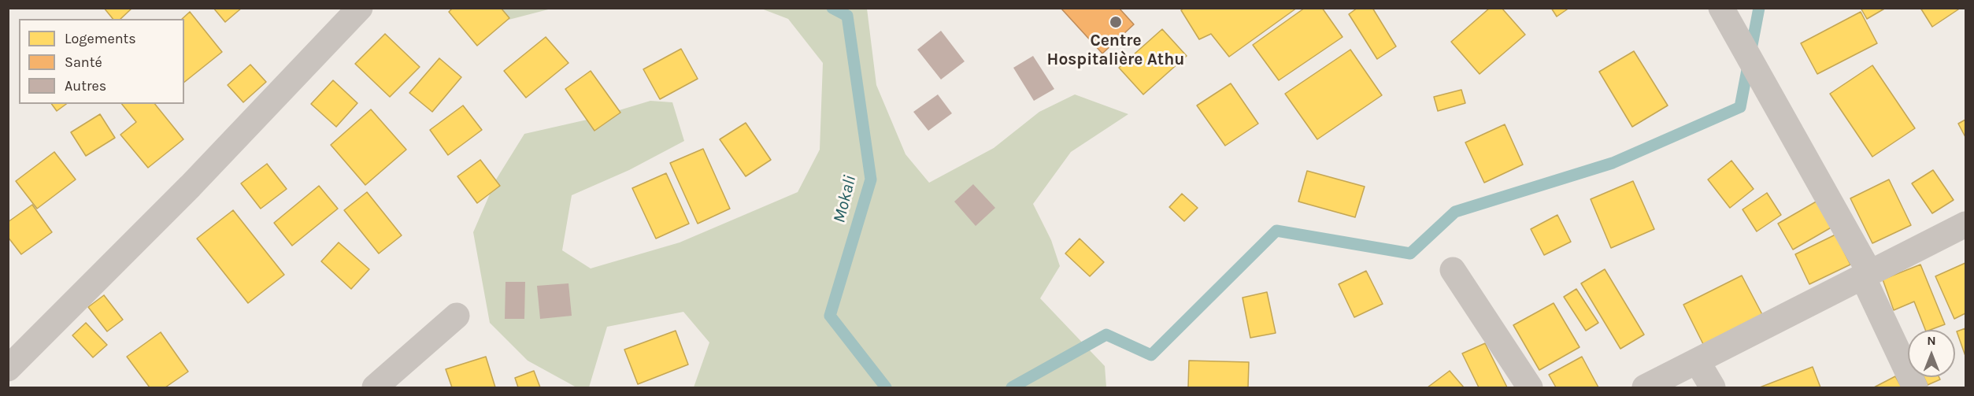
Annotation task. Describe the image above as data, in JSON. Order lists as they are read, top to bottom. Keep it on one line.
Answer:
{"water":["Mokali"],"places":["Centre Hospitalière Athu"],"legend":["Logements","Santé","Autres"],"north":"top"}
